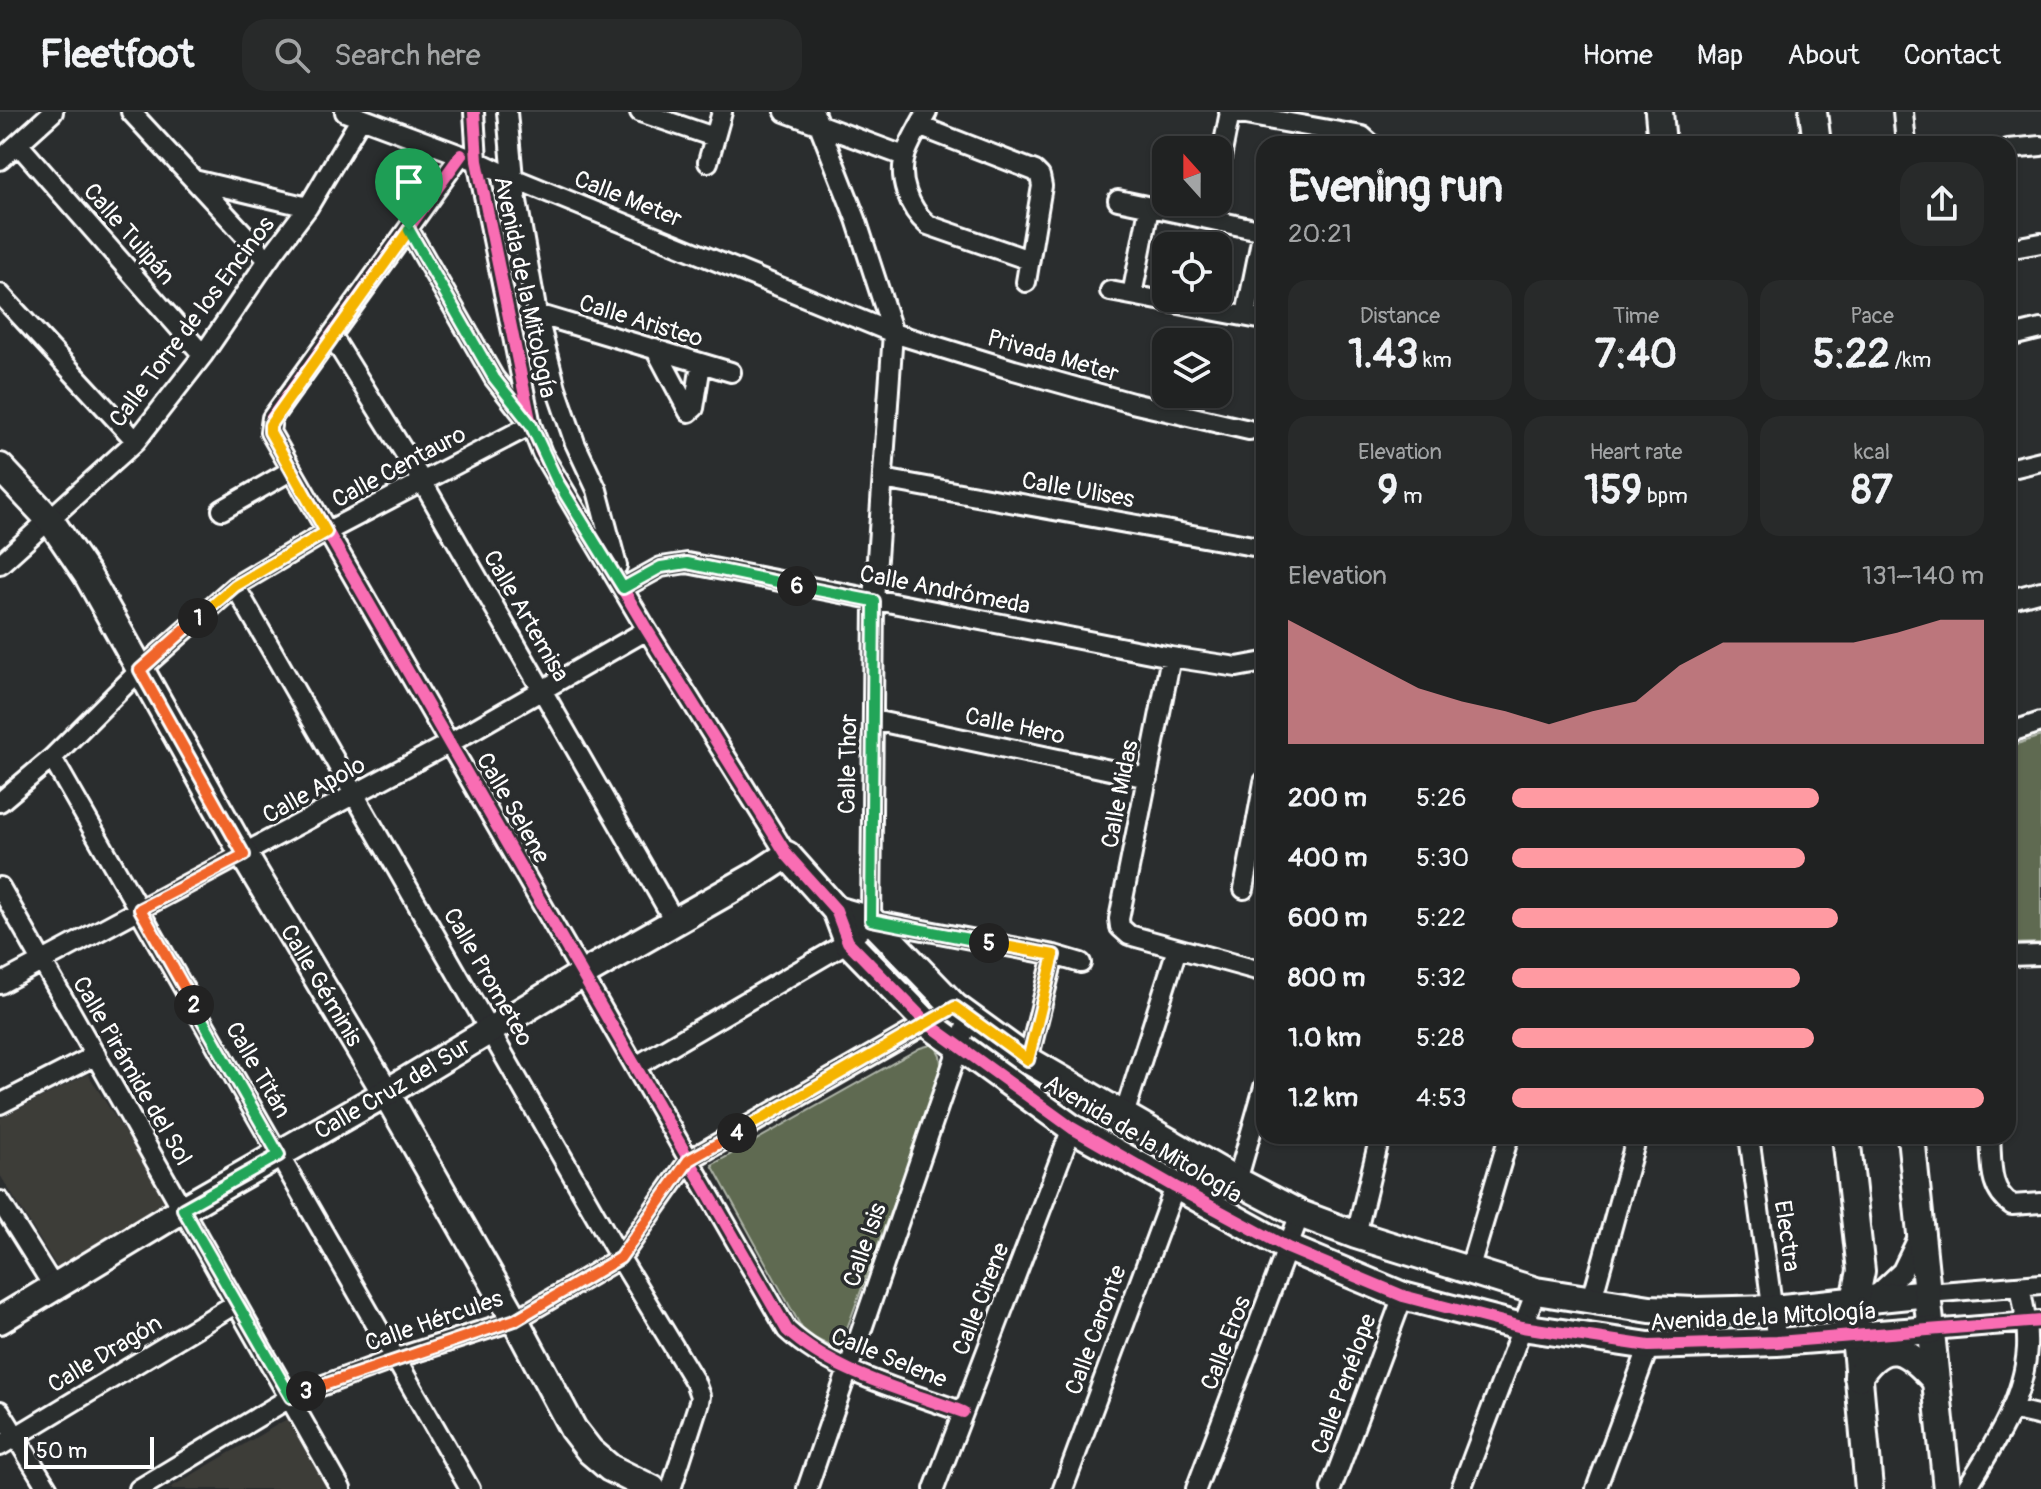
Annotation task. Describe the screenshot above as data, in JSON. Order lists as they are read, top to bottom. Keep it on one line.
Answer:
{"streets":{"street":["Calle Meter","Calle Tulipán","Avenida de la Mitología","Calle Aristeo","Calle Torre de los Encinos","Privada Meter","Calle Centauro","Calle Ulises","Calle Andrómeda","Calle Artemisa","Calle Hero","Calle Thor","Calle Apolo","Calle Midas","Calle Selene","Calle Prometeo","Calle Géminis","Calle Titán","Calle Pirámide del Sol","Calle Cruz del Sur","Electra","Calle Isis","Calle Cirene","Calle Hércules","Calle Caronte","Calle Eros","Calle Dragón","Calle Penélope"]},"crossings":[["Calle Meter","Avenida de la Mitología"],["Calle Meter","Calle Torre de los Encinos"],["Calle Meter","Privada Meter"],["Calle Meter","Calle Thor"],["Calle Meter","Calle Selene"],["Calle Tulipán","Calle Torre de los Encinos"],["Avenida de la Mitología","Calle Aristeo"],["Avenida de la Mitología","Calle Centauro"],["Avenida de la Mitología","Calle Andrómeda"],["Avenida de la Mitología","Calle Thor"],["Avenida de la Mitología","Calle Apolo"],["Avenida de la Mitología","Calle Selene"],["Avenida de la Mitología","Calle Cruz del Sur"],["Avenida de la Mitología","Electra"],["Avenida de la Mitología","Calle Isis"],["Avenida de la Mitología","Calle Cirene"],["Avenida de la Mitología","Calle Hércules"],["Avenida de la Mitología","Calle Caronte"],["Avenida de la Mitología","Calle Eros"],["Avenida de la Mitología","Calle Penélope"],["Calle Torre de los Encinos","Calle Géminis"],["Privada Meter","Calle Thor"],["Calle Centauro","Calle Artemisa"],["Calle Centauro","Calle Selene"],["Calle Centauro","Calle Prometeo"],["Calle Centauro","Calle Géminis"],["Calle Centauro","Calle Titán"],["Calle Ulises","Calle Thor"],["Calle Andrómeda","Calle Thor"],["Calle Andrómeda","Calle Midas"],["Calle Artemisa","Calle Apolo"],["Calle Artemisa","Calle Selene"],["Calle Artemisa","Calle Cruz del Sur"],["Calle Hero","Calle Thor"],["Calle Hero","Calle Midas"],["Calle Apolo","Calle Selene"],["Calle Apolo","Calle Prometeo"],["Calle Apolo","Calle Géminis"],["Calle Apolo","Calle Titán"],["Calle Apolo","Calle Pirámide del Sol"],["Calle Selene","Calle Cruz del Sur"],["Calle Selene","Calle Isis"],["Calle Selene","Calle Cirene"],["Calle Selene","Calle Hércules"],["Calle Prometeo","Calle Cruz del Sur"],["Calle Prometeo","Calle Hércules"],["Calle Géminis","Calle Cruz del Sur"],["Calle Géminis","Calle Hércules"],["Calle Titán","Calle Cruz del Sur"],["Calle Titán","Calle Hércules"],["Calle Pirámide del Sol","Calle Cruz del Sur"],["Calle Pirámide del Sol","Calle Hércules"],["Calle Pirámide del Sol","Calle Dragón"],["Calle Isis","Calle Hércules"]],"scale_bar":"50 m","north":"top","page":{"header":"Fleetfoot","search":"Search here","nav":["Home","Map","About","Contact"],"heading":["Evening run","20:21"],"stats":[["Distance","1.43 km"],["Time","7:40"],["Pace","5:22 /km"],["Elevation","9 m"],["Heart rate","159 bpm"],["kcal","87"]],"chart":["Elevation","131–140 m"],"pins":["6","1","5","2","4","3"],"list":[{"name":"200 m","note":"5:26"},{"name":"400 m","note":"5:30"},{"name":"600 m","note":"5:22"},{"name":"800 m","note":"5:32"},{"name":"1.0 km","note":"5:28"},{"name":"1.2 km","note":"4:53"}],"scale":"50 m"}}
